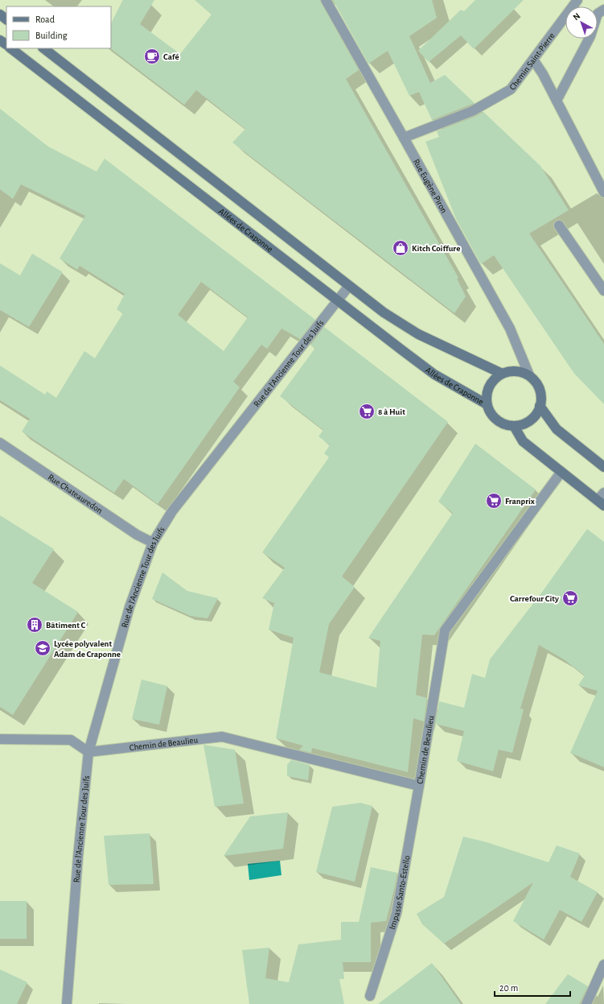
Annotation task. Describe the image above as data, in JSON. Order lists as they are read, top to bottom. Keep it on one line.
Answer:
{"streets":{"main road":["Allées de Craponne"],"street":["Chemin Saint-Pierre","Rue Eugène Piron","Rue de l'Ancienne Tour des Juifs","Rue Chateauredon","Chemin de Beaulieu","Impasse Santo-Estello"]},"crossings":[["Chemin Saint-Pierre","Rue Eugène Piron"],["Rue Eugène Piron","Allées de Craponne"],["Allées de Craponne","Rue de l'Ancienne Tour des Juifs"],["Rue de l'Ancienne Tour des Juifs","Rue Chateauredon"],["Rue de l'Ancienne Tour des Juifs","Chemin de Beaulieu"],["Chemin de Beaulieu","Impasse Santo-Estello"]],"places":{"cafe":["Café"],"shop":["Kitch Coiffure"],"supermarket":["8 à Huit","Franprix","Carrefour City"],"building":["Bâtiment C"],"school or university":["Lycée polyvalent Adam de Craponne"]},"legend":["Road","Building"],"scale_bar":"20 m","north":"top left"}
